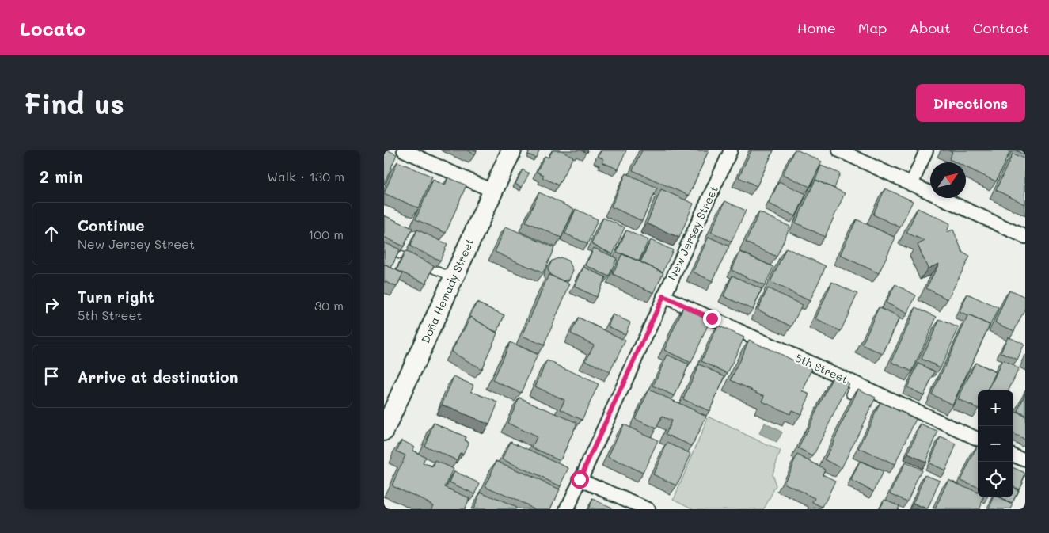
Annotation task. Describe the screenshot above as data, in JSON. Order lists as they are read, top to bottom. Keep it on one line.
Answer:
{"streets":{"main road":["Doña Hemady Street"],"street":["New Jersey Street","5th Street"]},"crossings":[["New Jersey Street","5th Street"]],"north":"top right","page":{"header":"Locato","nav":["Home","Map","About","Contact"],"buttons":"Directions","title":"Find us","heading":["2 min","Walk · 130 m"],"list":[["Continue","New Jersey Street","100 m"],["Turn right","5th Street","30 m"],"Arrive at destination"],"map_buttons":["+","−"]}}
